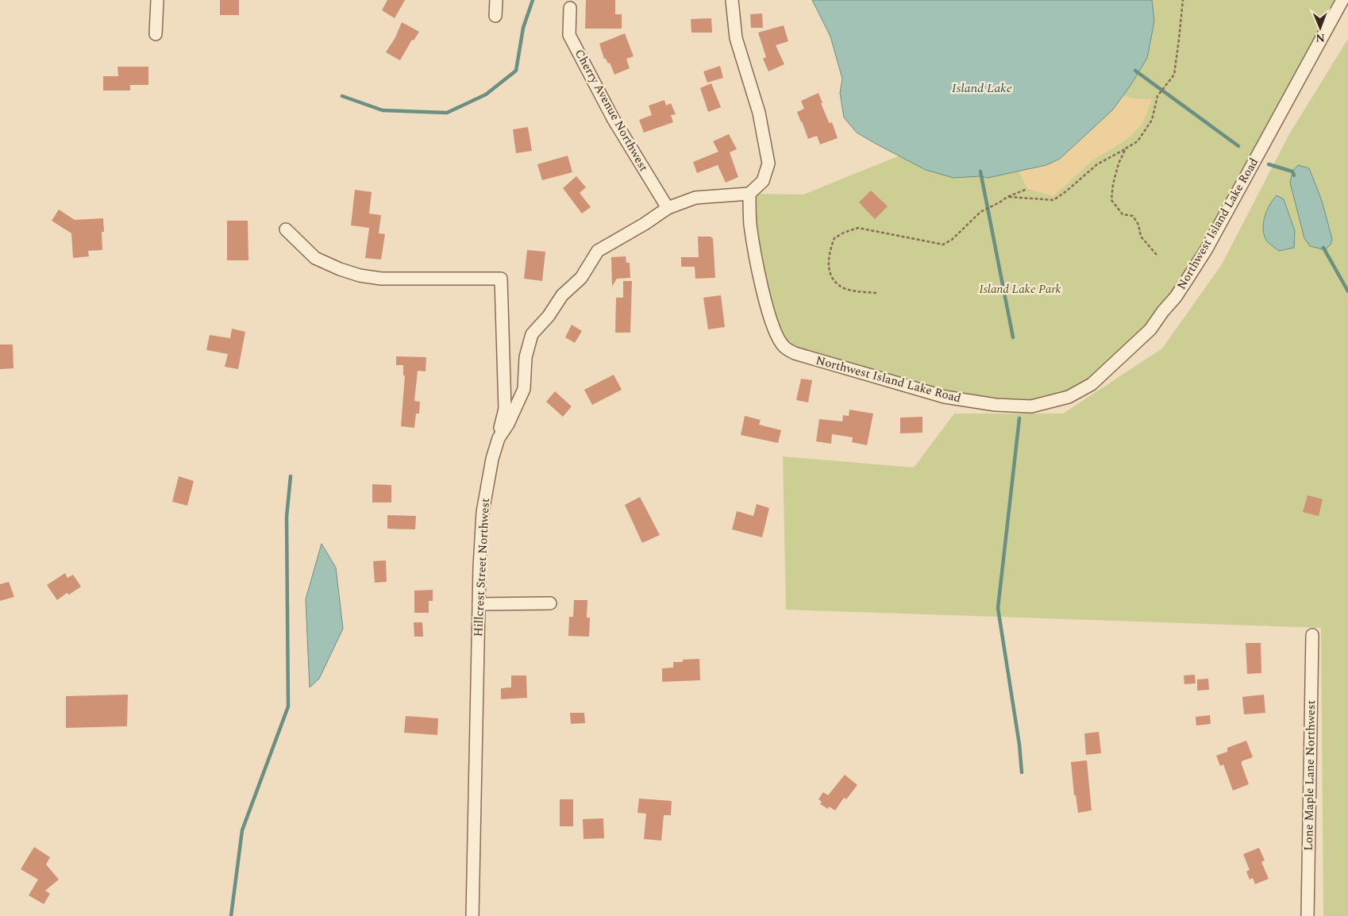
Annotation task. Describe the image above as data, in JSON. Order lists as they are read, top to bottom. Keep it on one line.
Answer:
{"streets":{"street":["Cherry Avenue Northwest","Northwest Island Lake Road","Hillcrest Street Northwest","Lone Maple Lane Northwest"]},"crossings":[["Cherry Avenue Northwest","Hillcrest Street Northwest"],["Northwest Island Lake Road","Hillcrest Street Northwest"]],"water":["Island Lake"],"parks":["Island Lake Park"],"north":"bottom"}
